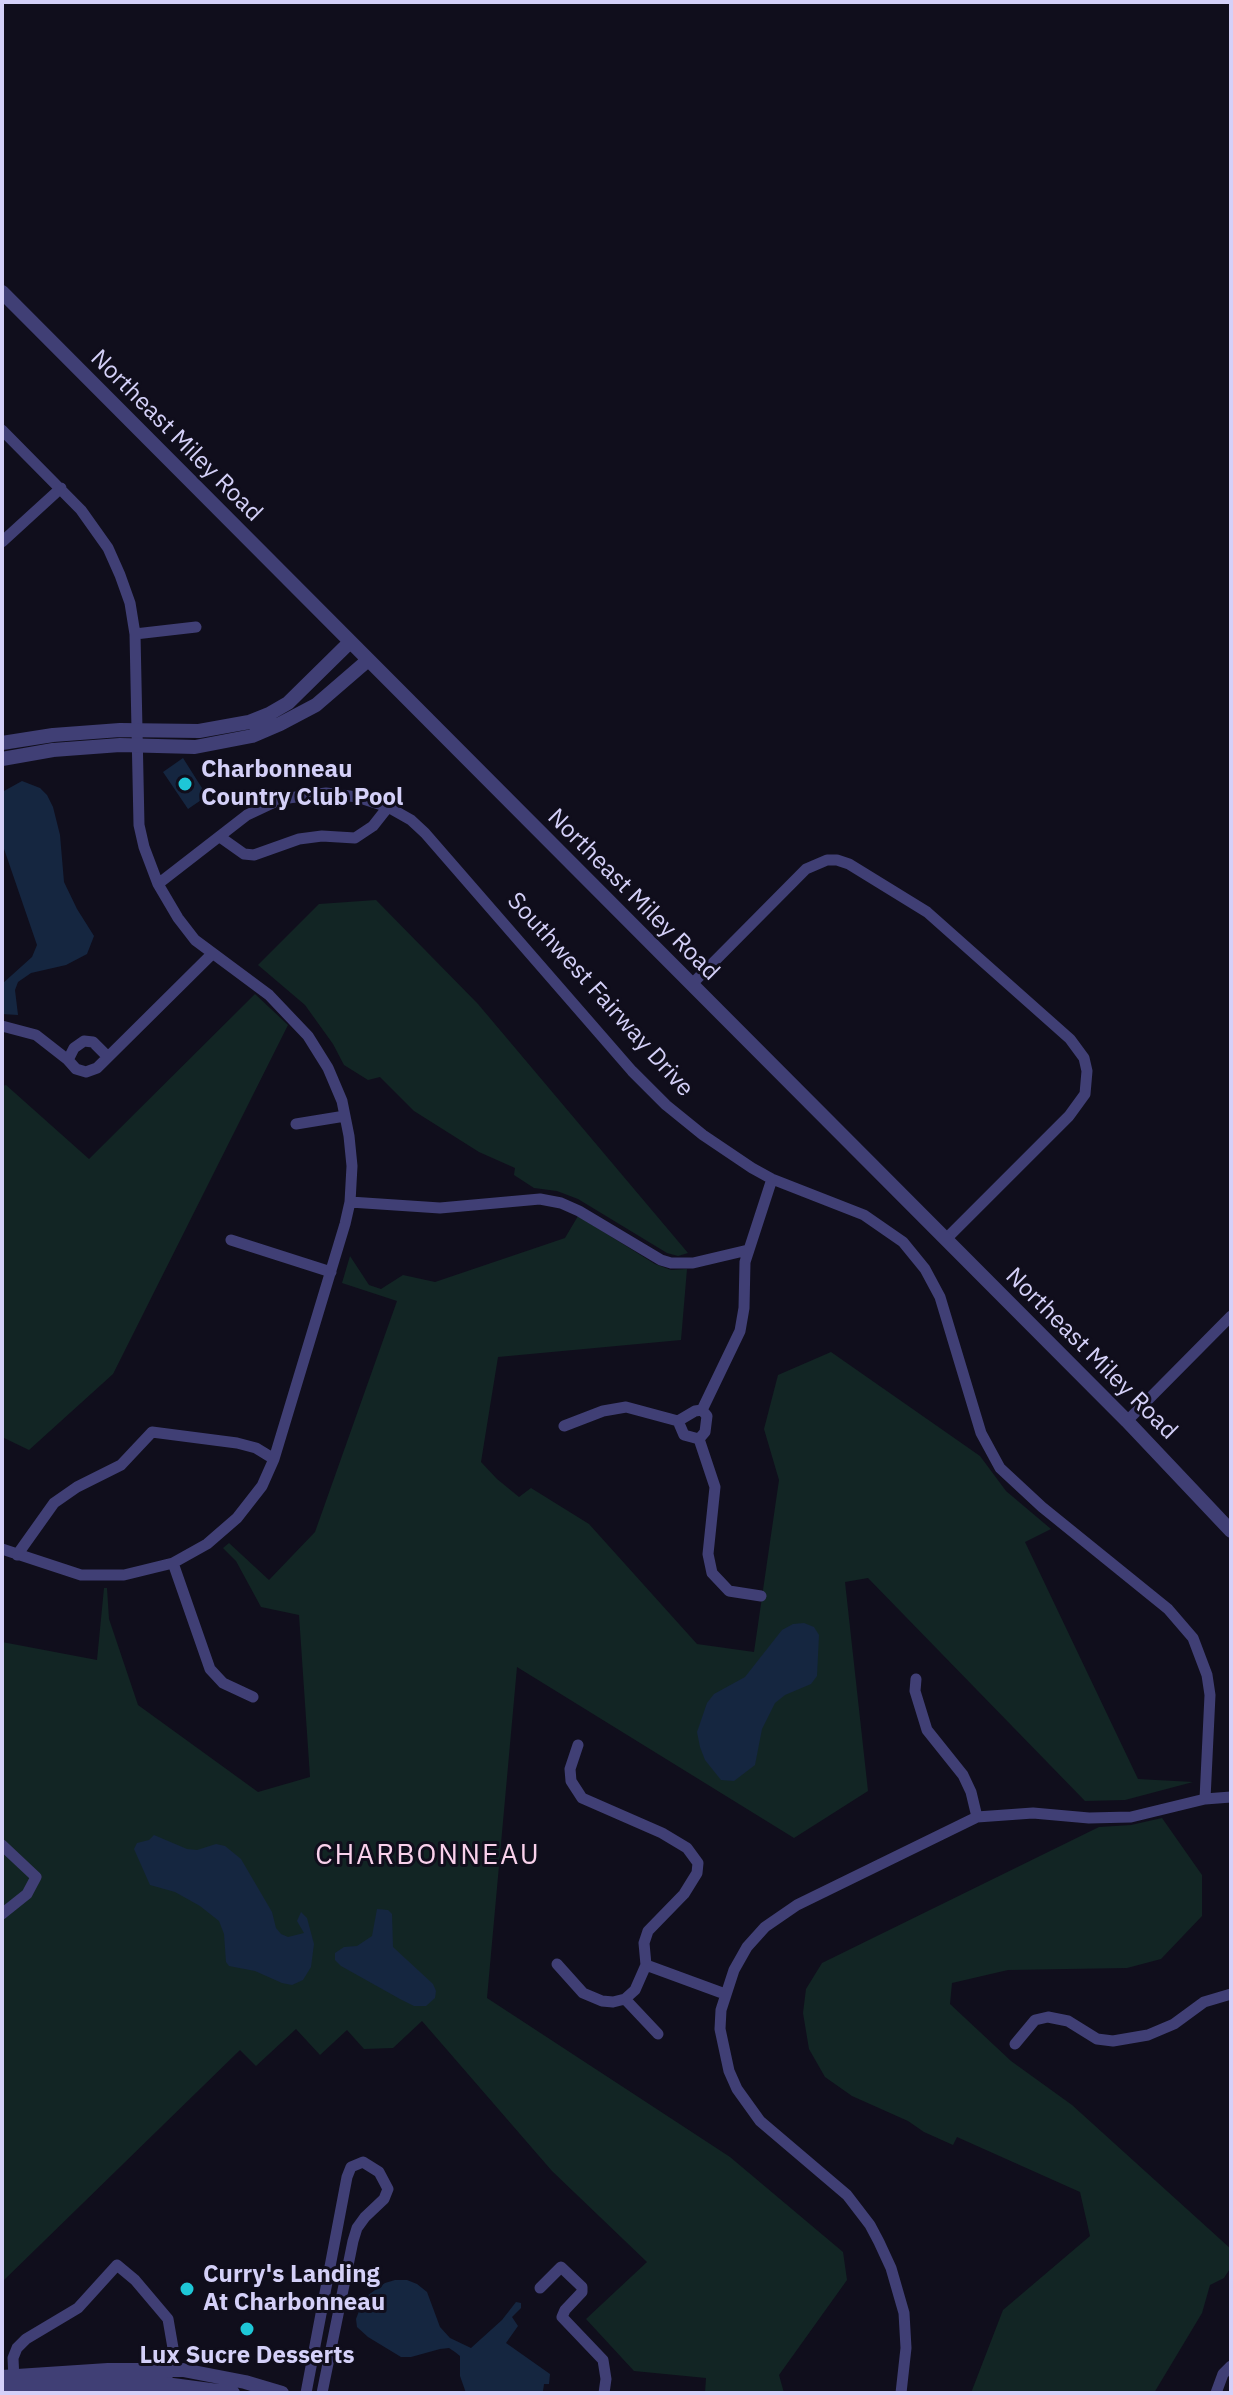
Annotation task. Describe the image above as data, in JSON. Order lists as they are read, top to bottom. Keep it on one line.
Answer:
{"streets":{"street":["Northeast Miley Road","Southwest Fairway Drive"]},"districts":["CHARBONNEAU"],"places":["Charbonneau Country Club Pool","Curry's Landing At Charbonneau","Lux Sucre Desserts"]}
